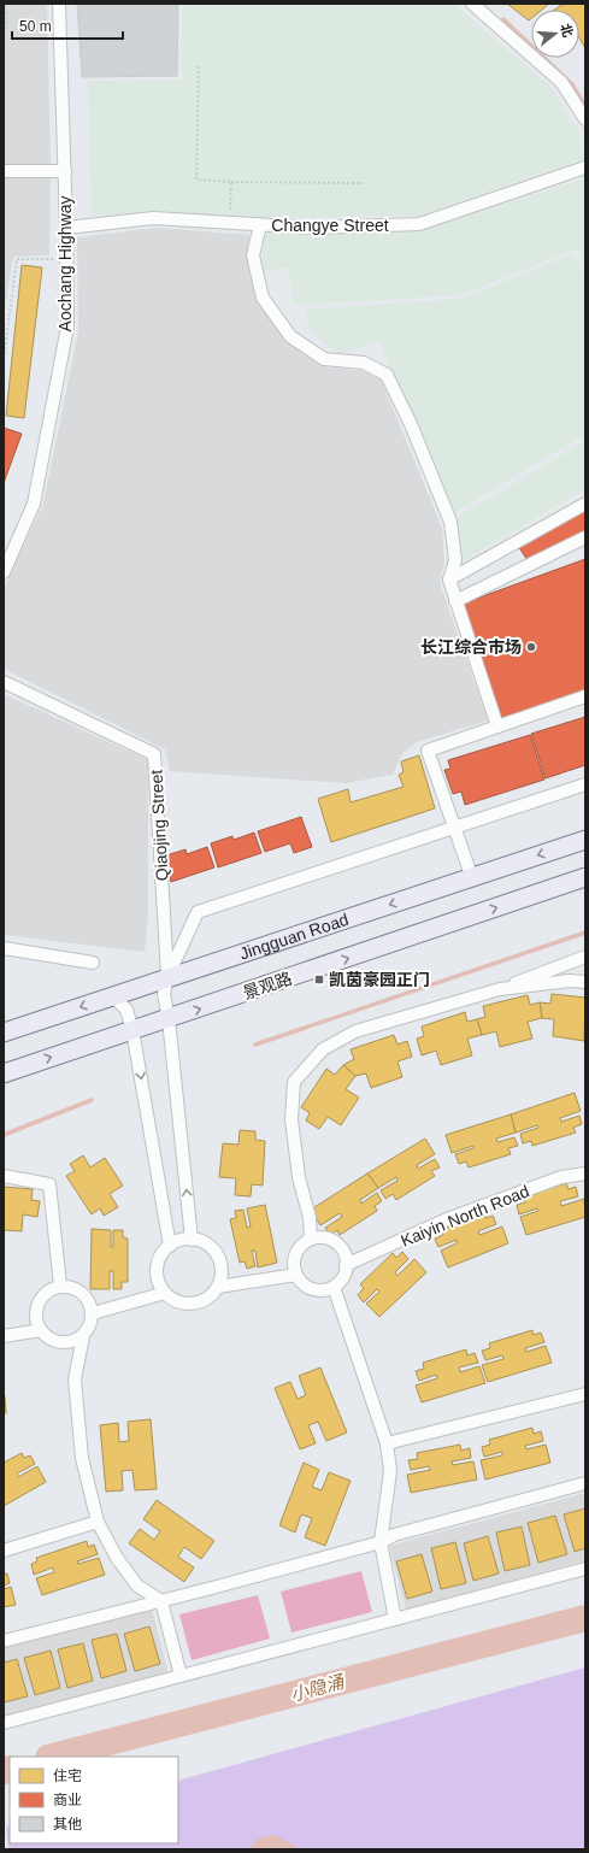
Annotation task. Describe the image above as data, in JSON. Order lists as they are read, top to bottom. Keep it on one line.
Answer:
{"streets":{"main road":["Jingguan Road","景观路"],"street":["Changye Street","Aochang Highway","Qiaojing Street","Kaiyin North Road"]},"crossings":[["Changye Street","Aochang Highway"],["Qiaojing Street","Jingguan Road"]],"one_way":["Jingguan Road","景观路"],"water":["小隐涌"],"places":{"other":["长江综合市场"],"transit":["凯茵豪园正门"]},"legend":["住宅","商业","其他"],"scale_bar":"50 m","north":"right"}
